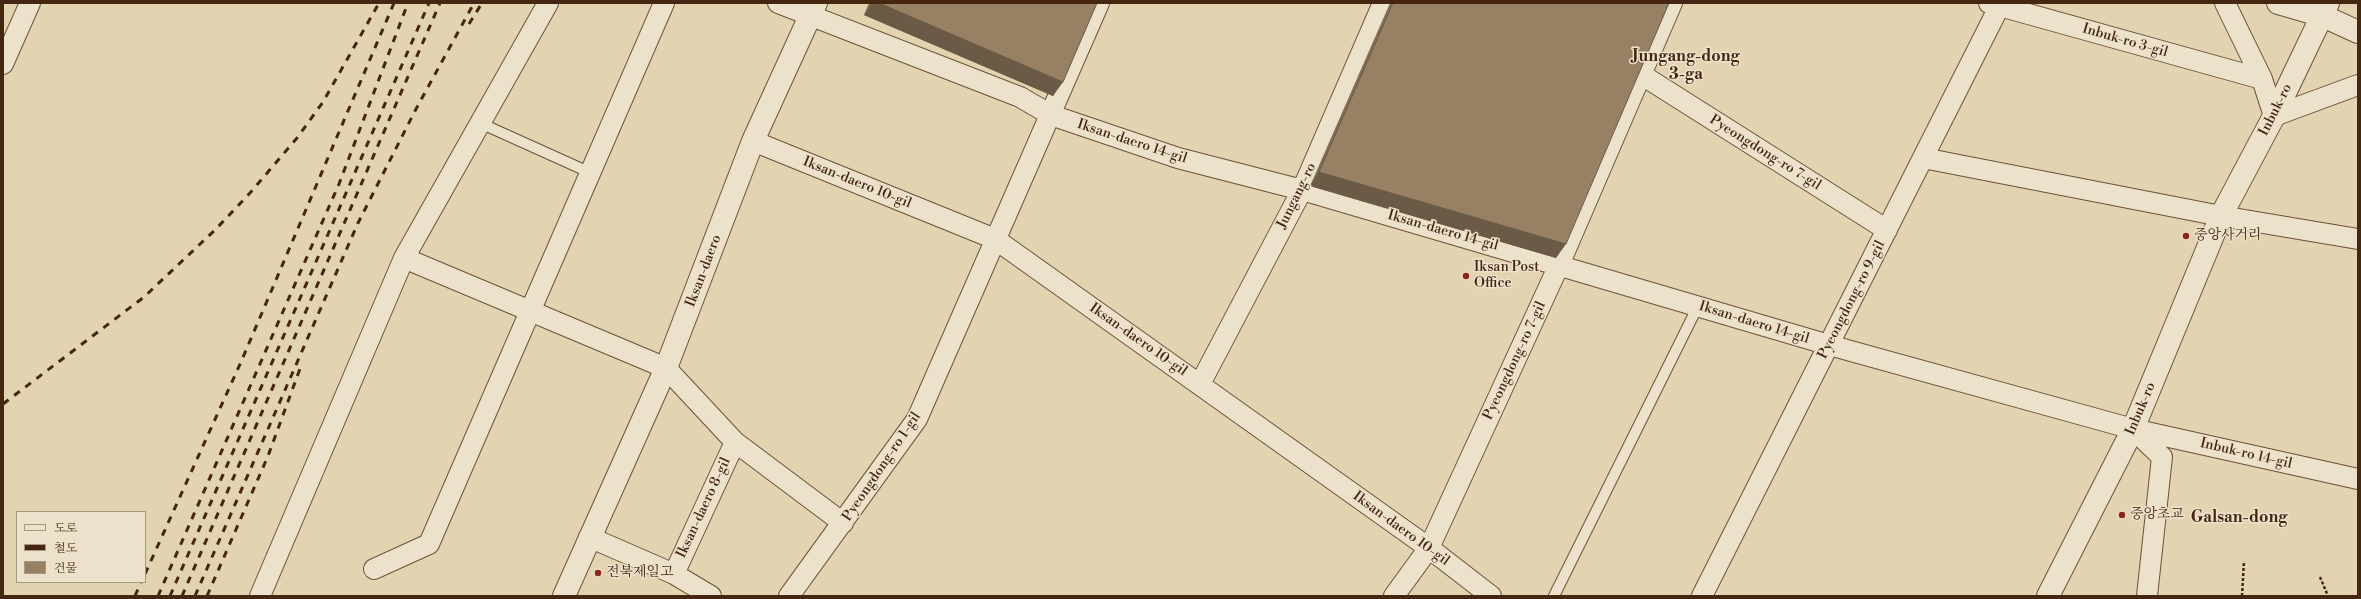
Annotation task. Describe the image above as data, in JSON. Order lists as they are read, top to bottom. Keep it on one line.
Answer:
{"streets":{"street":["Inbuk-ro 3-gil","Inbuk-ro","Iksan-daero 14-gil","Pyeongdong-ro 7-gil","Iksan-daero 10-gil","Jungang-ro","Iksan-daero","Pyeongdong-ro 9-gil","Inbuk-ro 14-gil","Pyeongdong-ro 1-gil","Iksan-daero 8-gil"]},"crossings":[["Inbuk-ro 3-gil","Pyeongdong-ro 9-gil"],["Inbuk-ro","Iksan-daero 14-gil"],["Inbuk-ro","Inbuk-ro 14-gil"],["Iksan-daero 14-gil","Pyeongdong-ro 7-gil"],["Iksan-daero 14-gil","Jungang-ro"],["Iksan-daero 14-gil","Iksan-daero"],["Iksan-daero 14-gil","Pyeongdong-ro 9-gil"],["Iksan-daero 14-gil","Inbuk-ro 14-gil"],["Pyeongdong-ro 7-gil","Iksan-daero 10-gil"],["Pyeongdong-ro 7-gil","Pyeongdong-ro 9-gil"],["Iksan-daero 10-gil","Jungang-ro"],["Iksan-daero 10-gil","Iksan-daero"],["Iksan-daero 10-gil","Pyeongdong-ro 1-gil"],["Iksan-daero","Iksan-daero 8-gil"],["Pyeongdong-ro 1-gil","Iksan-daero 8-gil"]],"districts":["Jungang-dong 3-ga","Galsan-dong"],"places":["중앙사거리","Iksan Post Office","중앙초교","전북제일고"],"legend":["도로","철도","건물"]}
